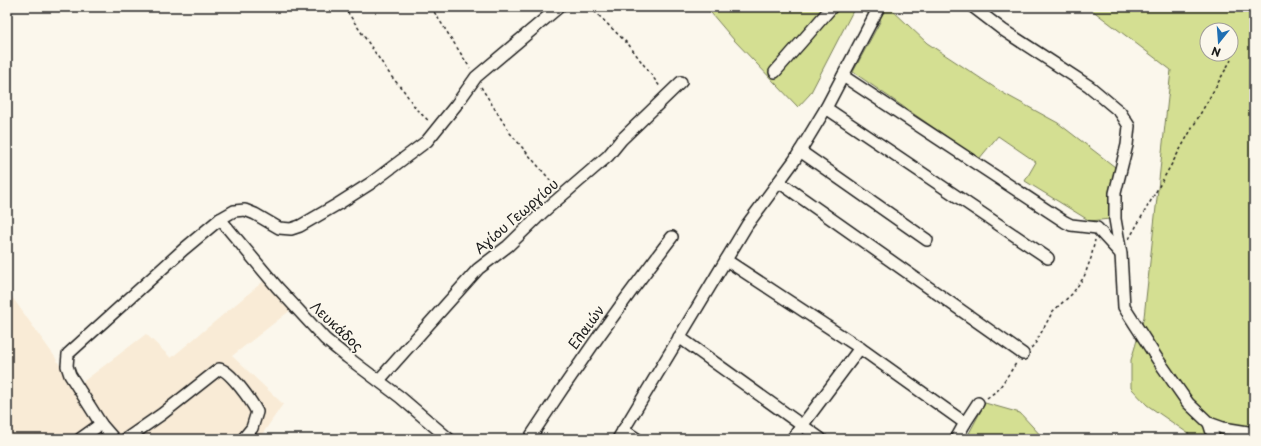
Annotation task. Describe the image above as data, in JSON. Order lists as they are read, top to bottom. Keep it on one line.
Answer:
{"streets":{"street":["Αγίου Γεωργίου","Λευκάδος","Ελαιών"]},"crossings":[["Αγίου Γεωργίου","Λευκάδος"]],"north":"bottom"}
